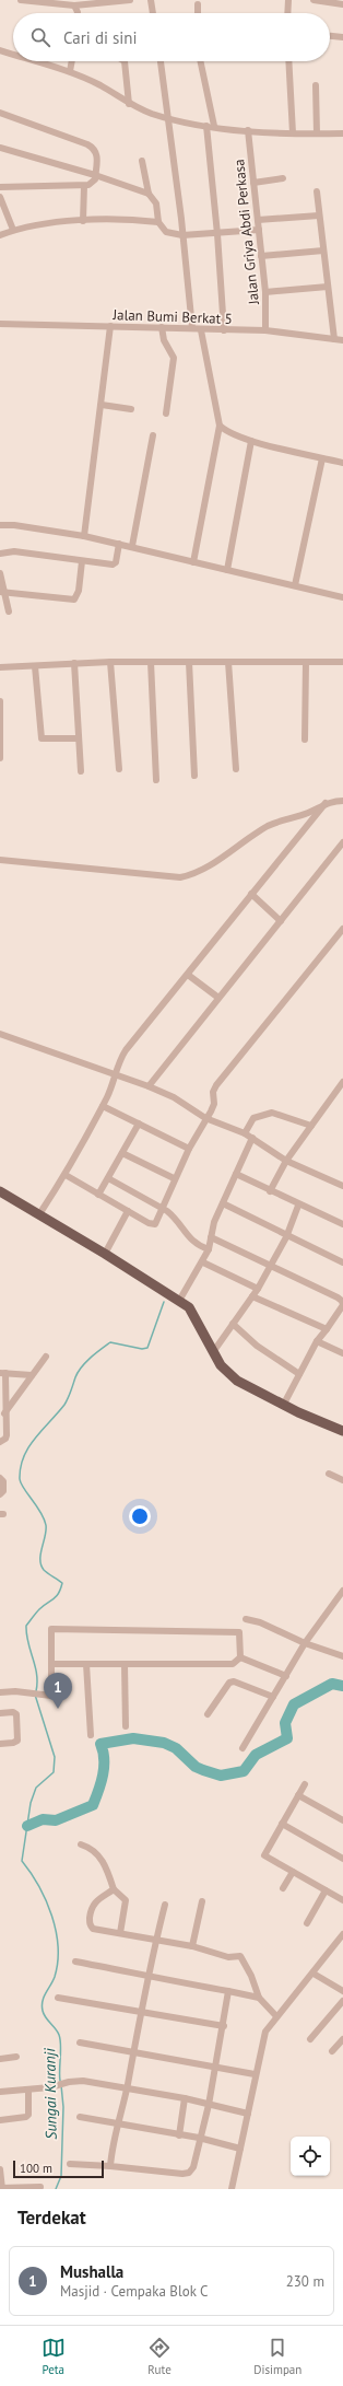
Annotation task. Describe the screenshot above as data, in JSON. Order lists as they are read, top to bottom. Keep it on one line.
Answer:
{"streets":{"street":["Jalan Griya Abdi Perkasa","Jalan Bumi Berkat 5"]},"crossings":[["Jalan Griya Abdi Perkasa","Jalan Bumi Berkat 5"]],"water":["Sungai Kuranji"],"scale_bar":"100 m","page":{"search":"Cari di sini","pins":"1","scale":"100 m","heading":"Terdekat","list":[{"mark":"1","name":"Mushalla","note":"Masjid · Cempaka Blok C","value":"230 m"}],"nav":["Peta","Rute","Disimpan"]}}
